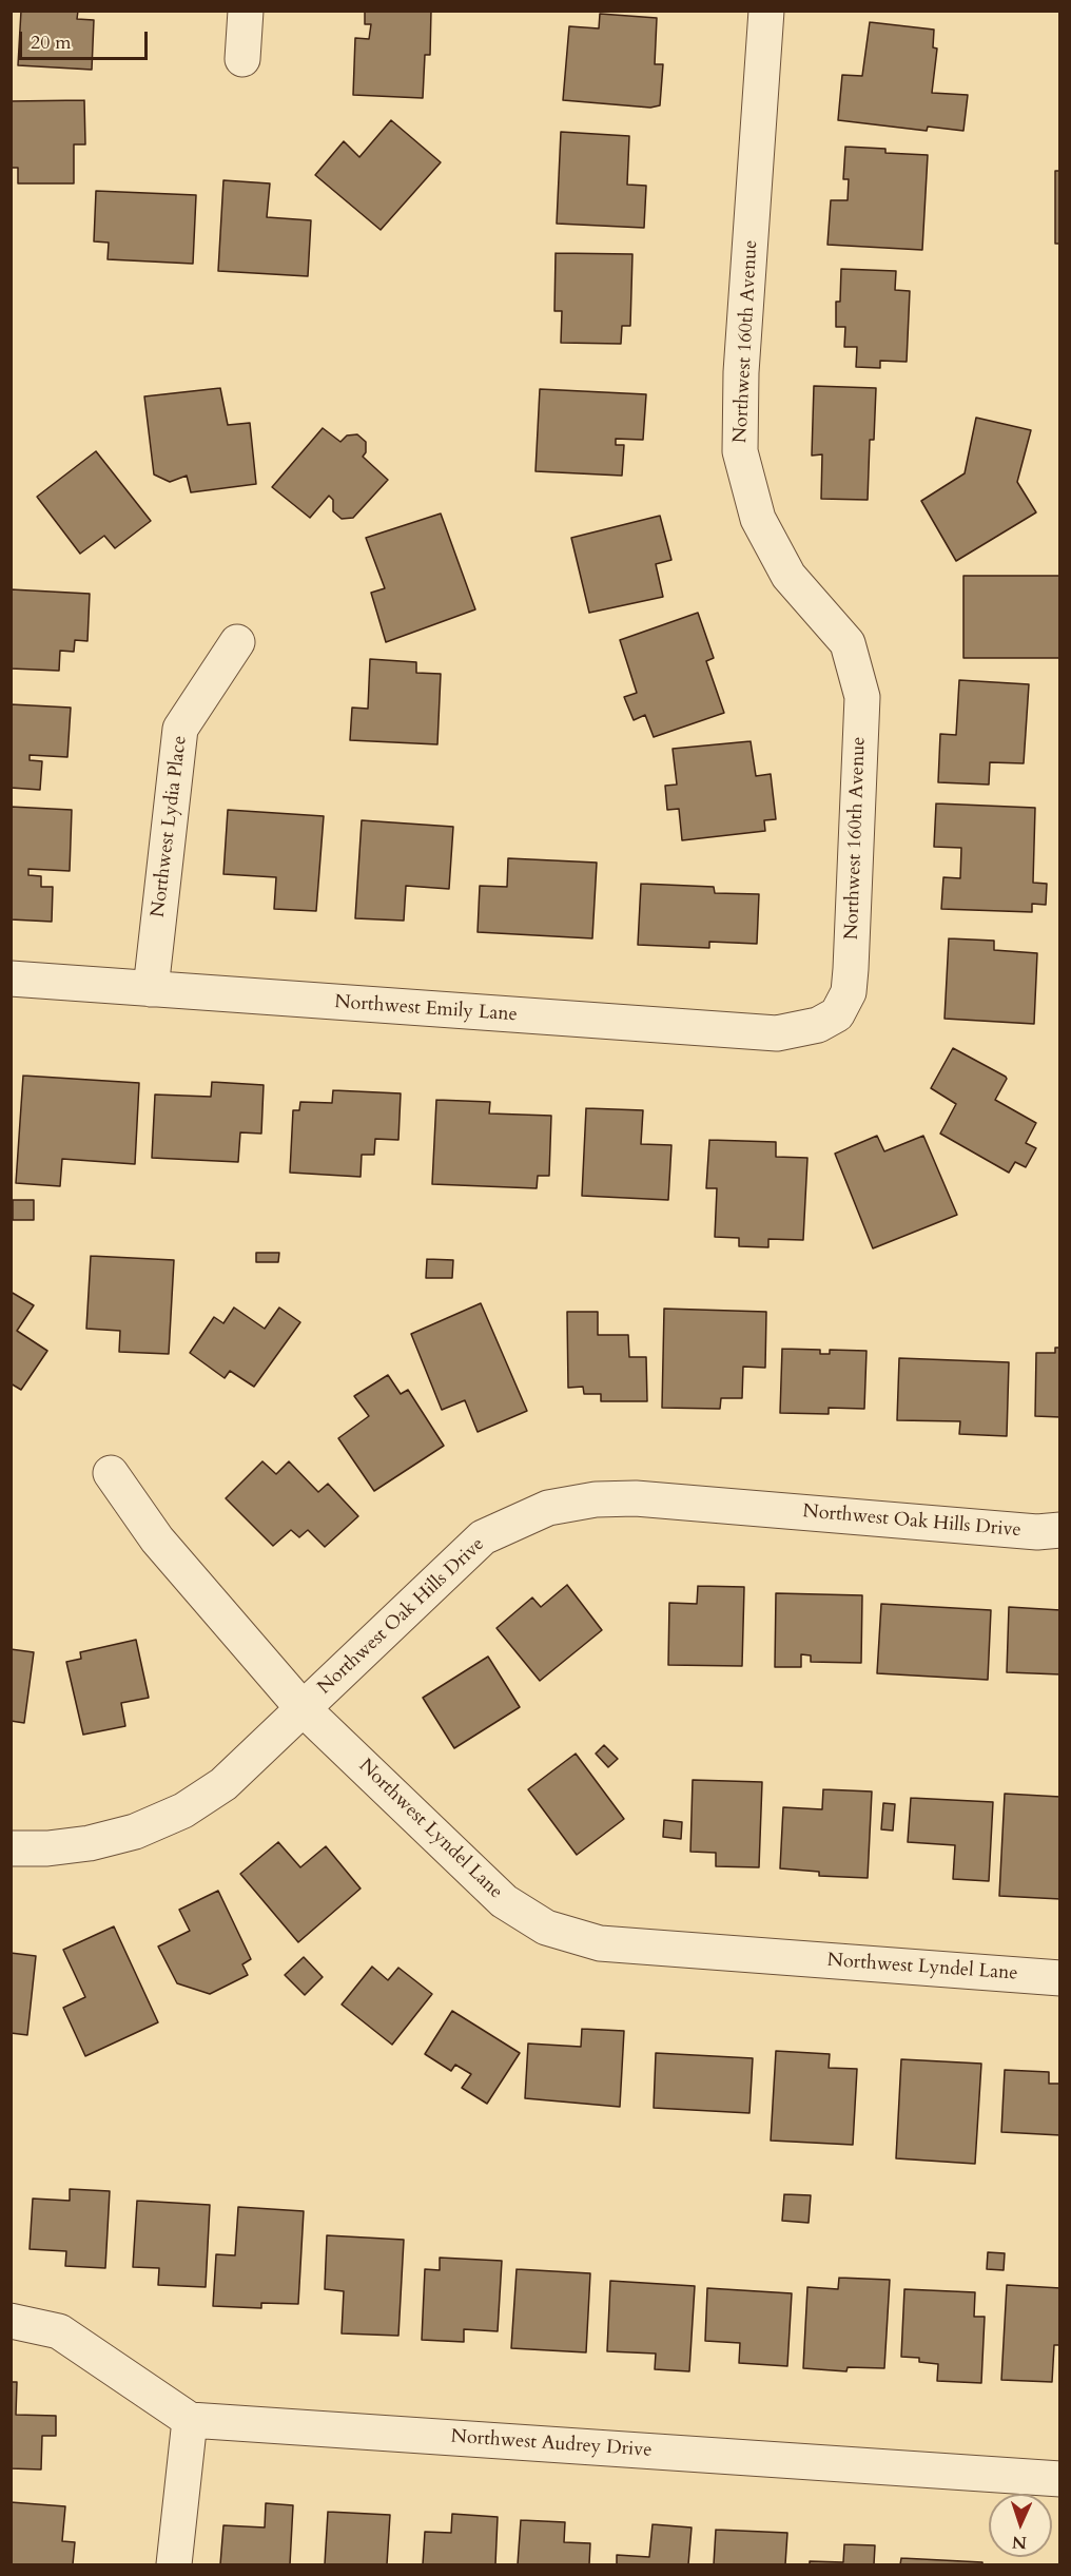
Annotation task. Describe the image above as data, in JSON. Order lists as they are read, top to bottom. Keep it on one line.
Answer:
{"streets":{"street":["Northwest 160th Avenue","Northwest Lydia Place","Northwest Emily Lane","Northwest Oak Hills Drive","Northwest Lyndel Lane","Northwest Audrey Drive"]},"crossings":[["Northwest 160th Avenue","Northwest Emily Lane"],["Northwest Lydia Place","Northwest Emily Lane"],["Northwest Oak Hills Drive","Northwest Lyndel Lane"]],"scale_bar":"20 m","north":"bottom"}
